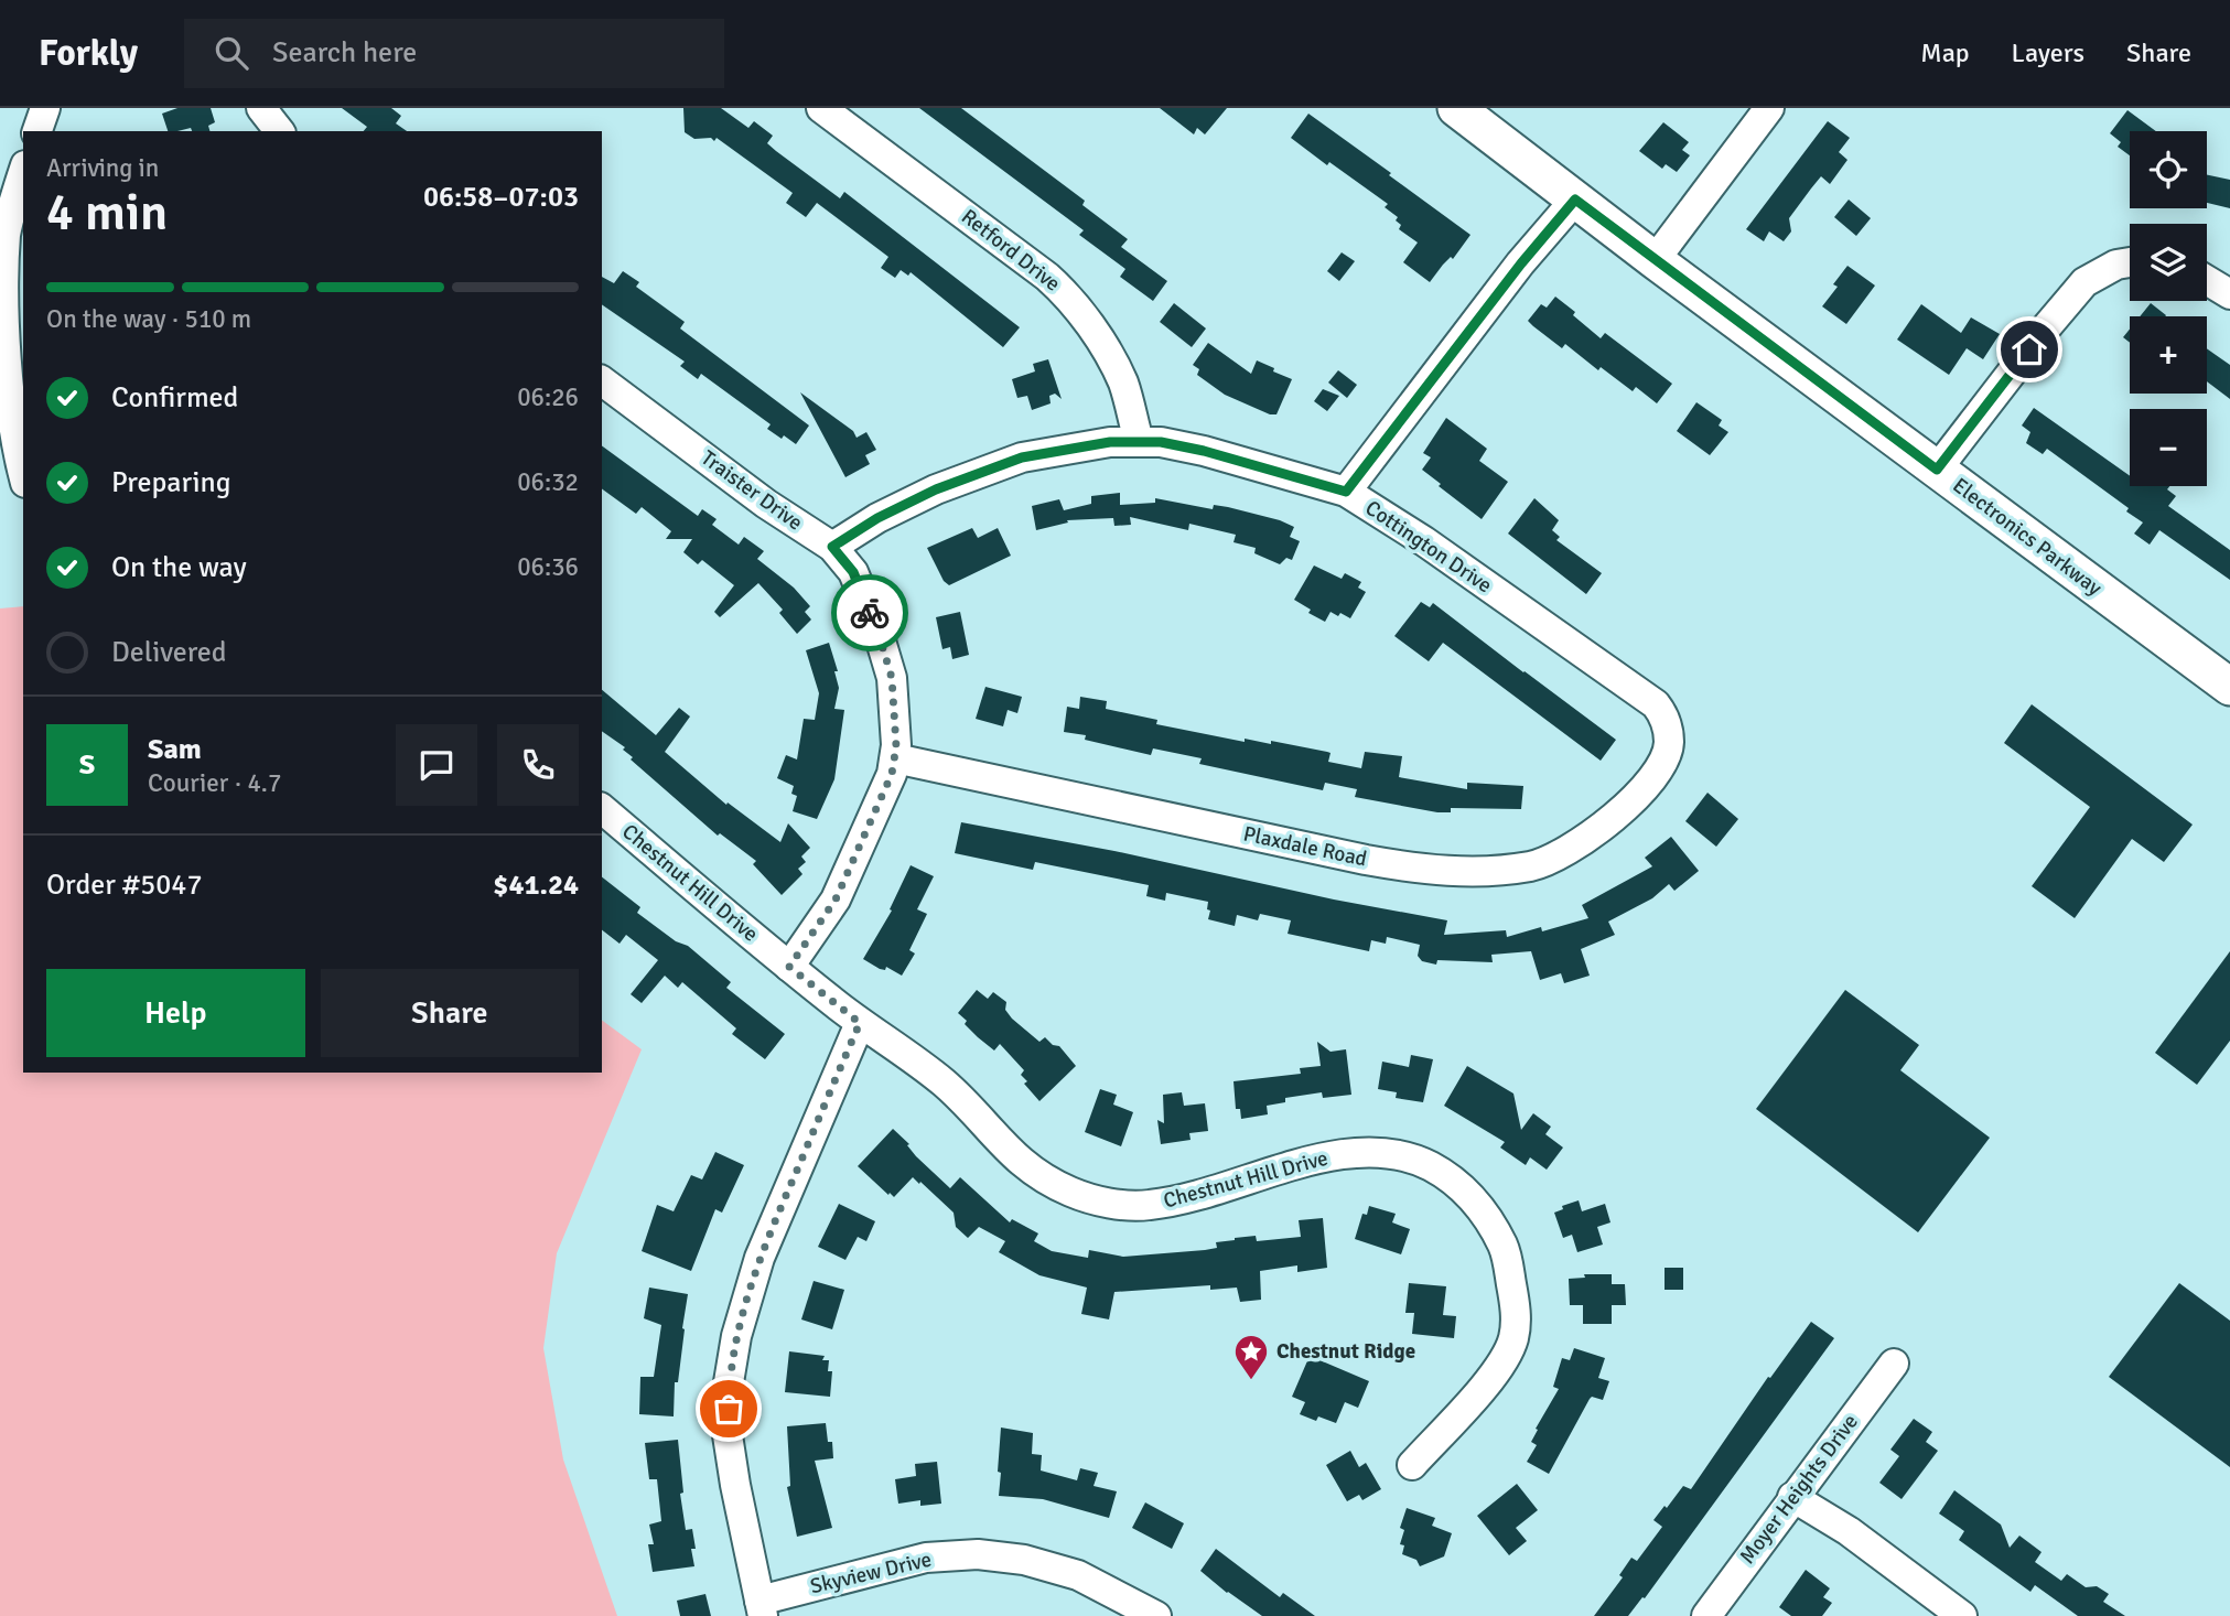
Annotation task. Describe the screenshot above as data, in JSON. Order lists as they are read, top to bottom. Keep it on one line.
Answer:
{"streets":{"main road":["Electronics Parkway"],"street":["Retford Drive","Traister Drive","Cottington Drive","Plaxdale Road","Chestnut Hill Drive","Moyer Heights Drive","Skyview Drive"]},"crossings":[["Retford Drive","Cottington Drive"],["Traister Drive","Cottington Drive"],["Traister Drive","Plaxdale Road"],["Traister Drive","Chestnut Hill Drive"],["Cottington Drive","Plaxdale Road"]],"places":{"place":["Chestnut Ridge"]},"page":{"header":"Forkly","search":"Search here","nav":["Map","Layers","Share"],"map_buttons":["+","−"],"heading":["4 min","Arriving in","06:58–07:03"],"panel":["Sam","Courier · 4.7","Order #5047","$41.24"],"bar":"On the way · 510 m","list":[["Confirmed","06:26"],["Preparing","06:32"],["On the way","06:36"],"Delivered"],"round":"S","buttons":["Help","Share"]}}
